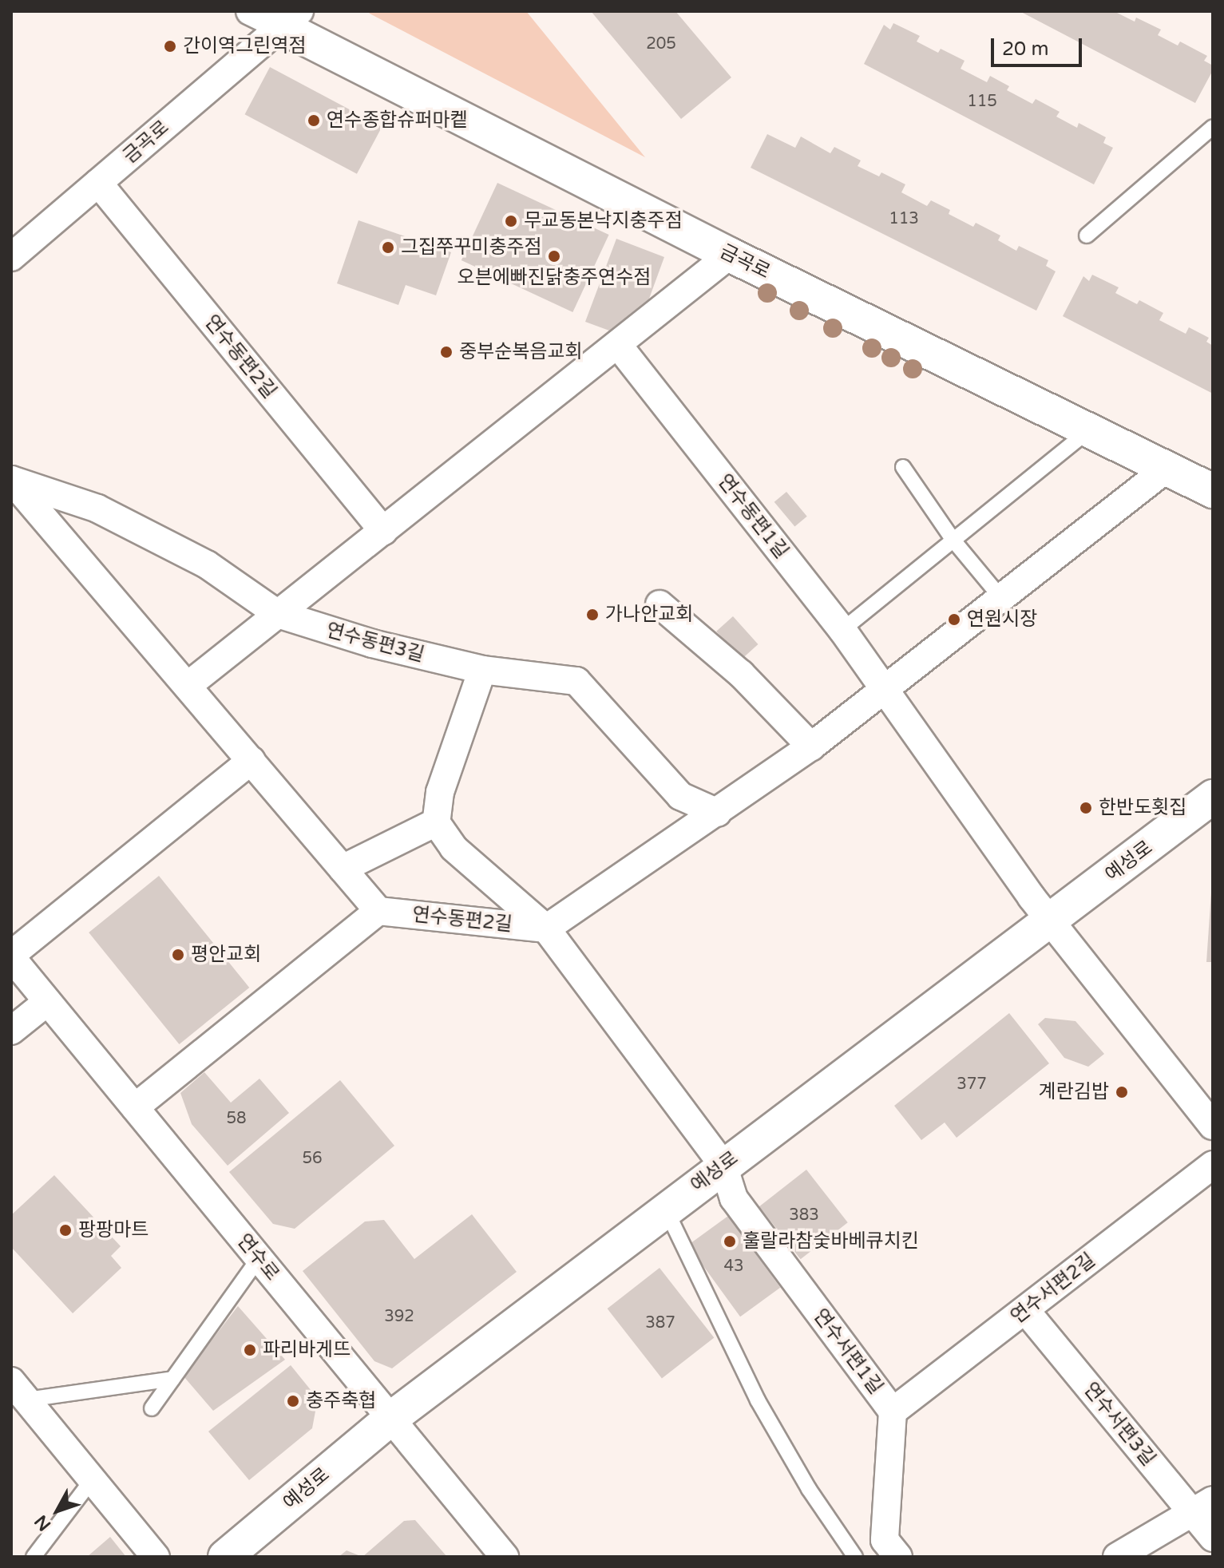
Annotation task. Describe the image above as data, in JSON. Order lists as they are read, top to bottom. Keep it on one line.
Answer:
{"streets":{"street":["금곡로","연수동편2길","연수동편1길","연수동편3길","예성로","연수로","연수서편2길","연수서편1길","연수서편3길"]},"crossings":[["금곡로","연수동편2길"],["연수동편1길","예성로"],["예성로","연수로"],["예성로","연수서편1길"],["연수서편2길","연수서편1길"],["연수서편2길","연수서편3길"]],"places":["간이역그린역점","연수종합슈퍼마켙","무교동본낙지충주점","그집쭈꾸미충주점","오븐에빠진닭충주연수점","중부순복음교회","가나안교회","연원시장","한반도횟집","평안교회","계란김밥","팡팡마트","훌랄라참숯바베큐치킨","파리바게뜨","충주축협"],"house_numbers":["205","115","113","377","58","56","383","43","392","387"],"scale_bar":"20 m","north":"bottom left"}
